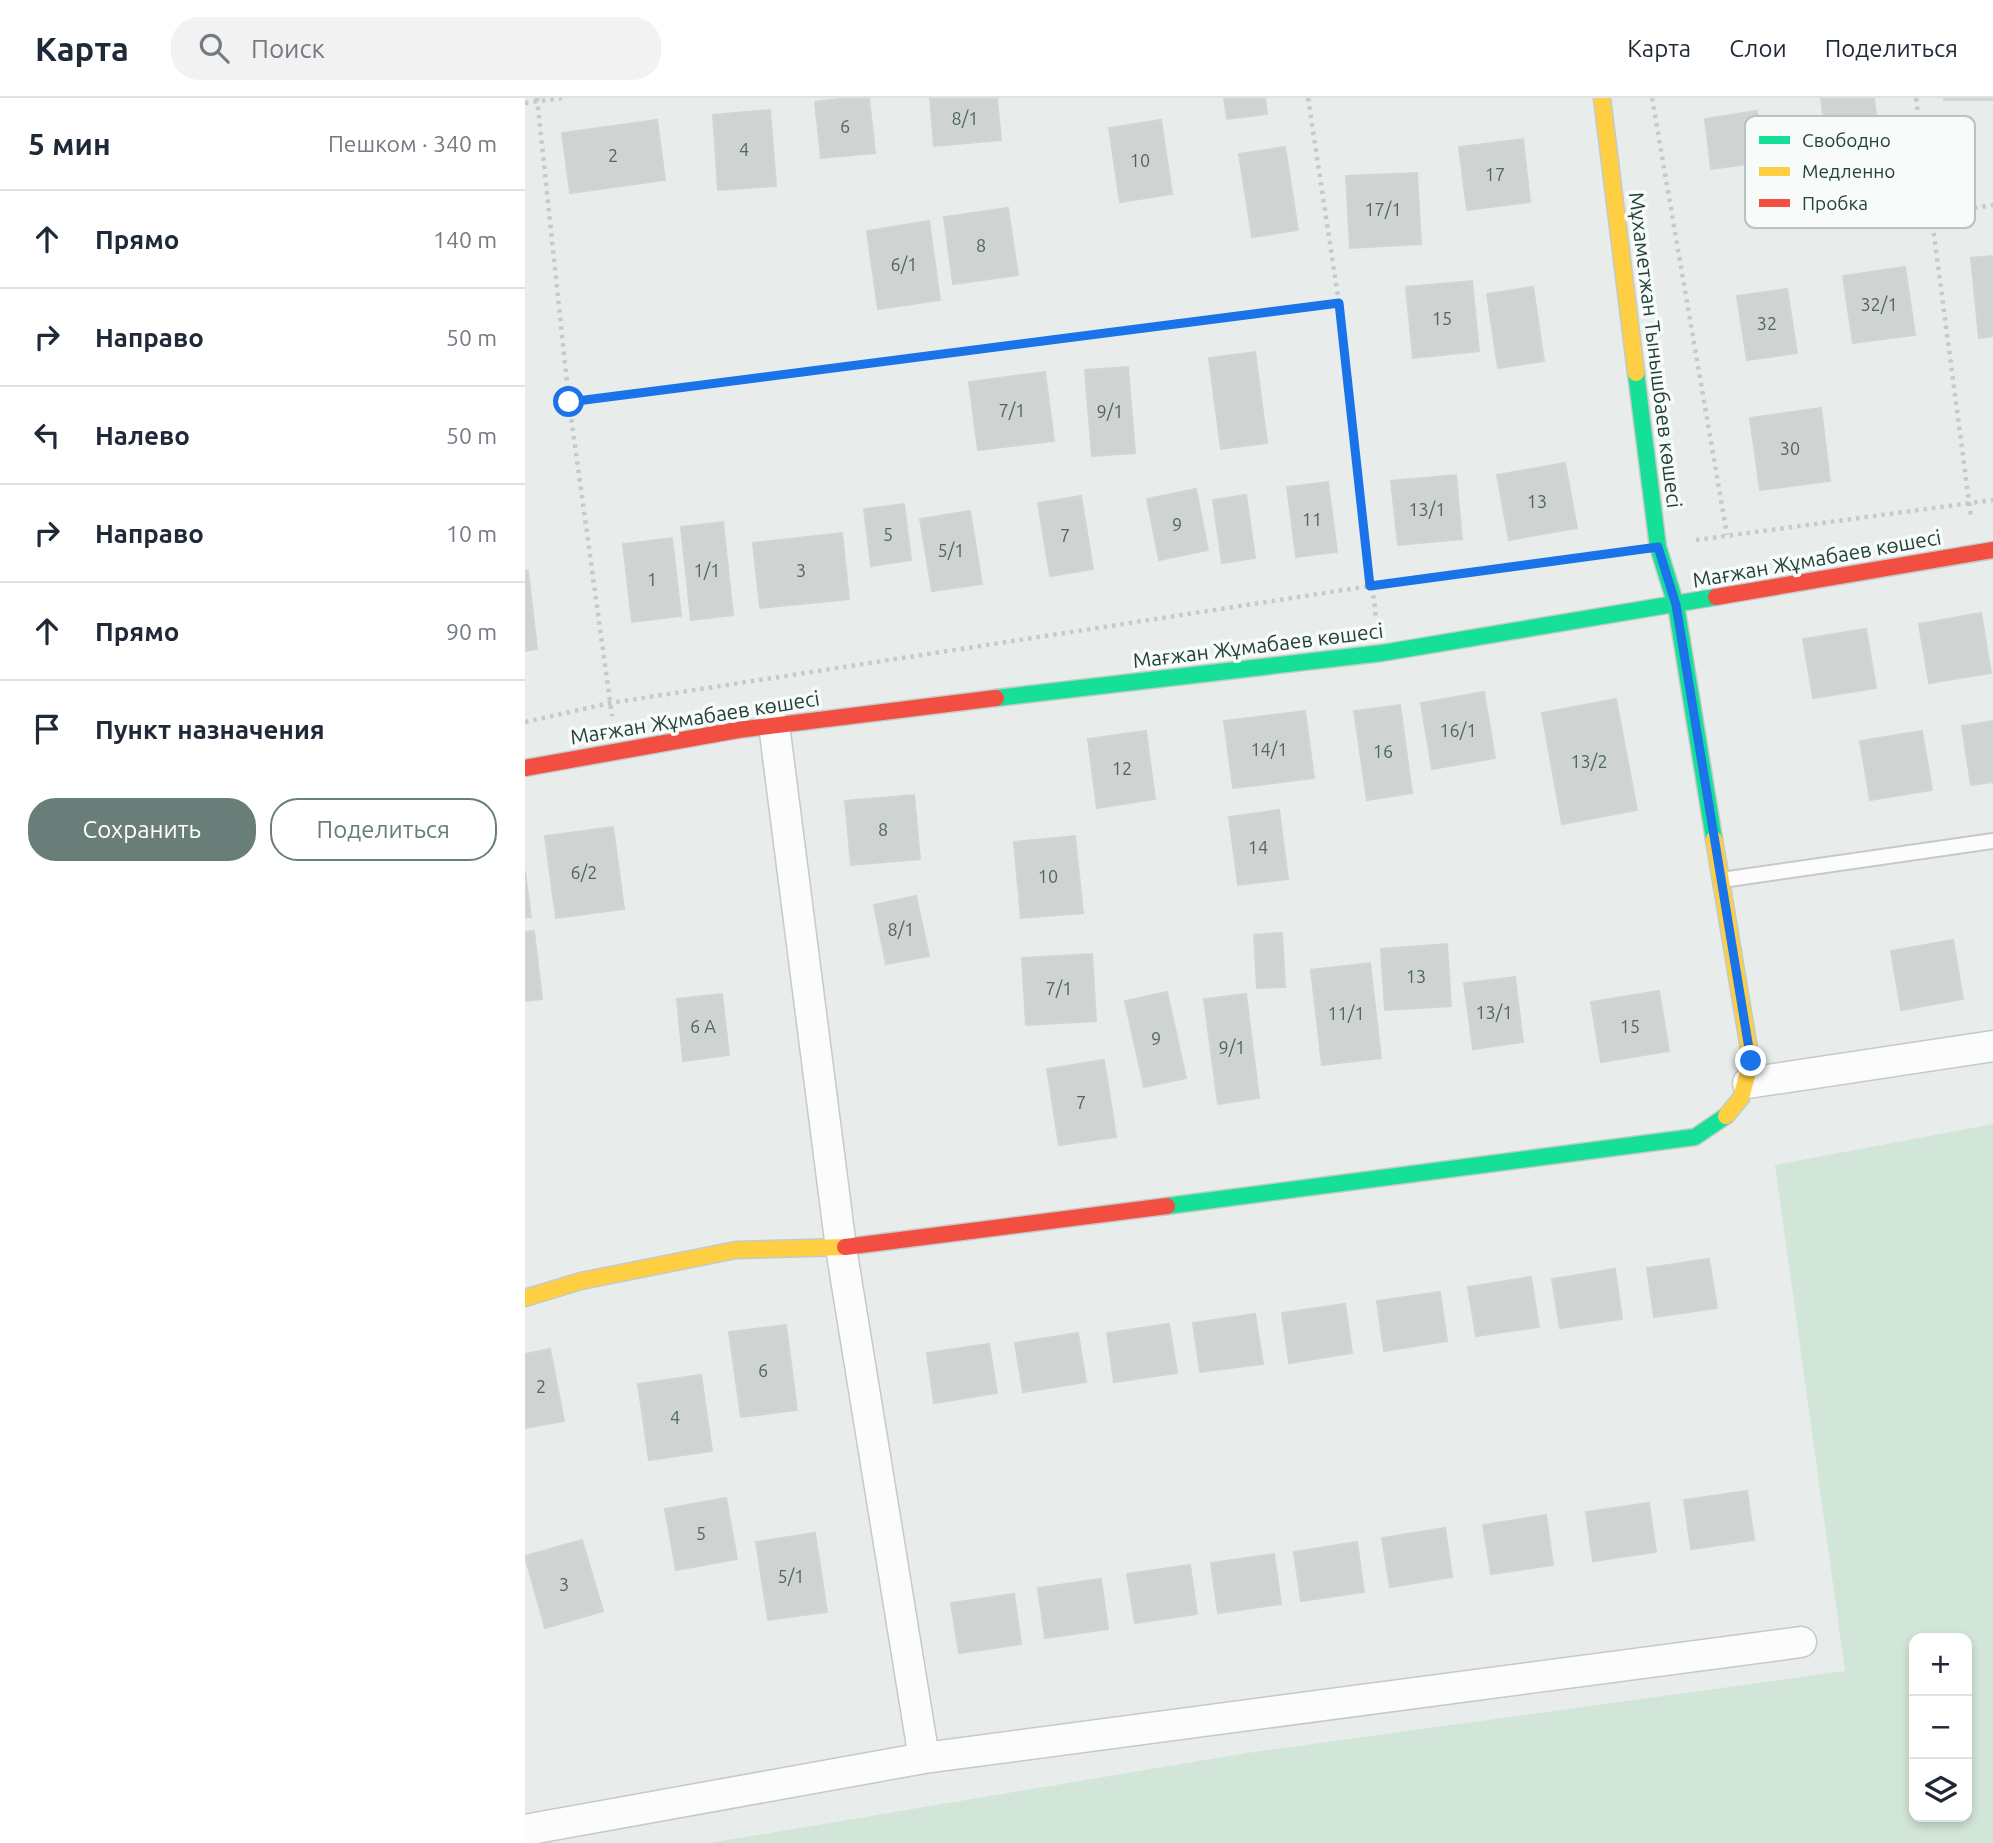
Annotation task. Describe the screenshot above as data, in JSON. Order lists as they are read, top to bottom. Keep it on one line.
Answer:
{"streets":{"street":["Мұхаметжан Тынышбаев көшесі","Мағжан Жұмабаев көшесі"]},"crossings":[["Мұхаметжан Тынышбаев көшесі","Мағжан Жұмабаев көшесі"]],"house_numbers":["8/1","6","4","2","10","17","17/1","8","6/1","32/1","15","32","7/1","9/1","30","13","13/1","11","9","5","7","5/1","1/1","3","1","16/1","14/1","16","13/2","12","8","14","6/2","10","8/1","13","7/1","13/1","11/1","6 А","15","9","9/1","7","6","2","4","5","5/1","3"],"legend":["Свободно","Медленно","Пробка"],"page":{"header":"Карта","search":"Поиск","nav":["Карта","Слои","Поделиться"],"heading":["5 мин","Пешком · 340 m"],"list":[["Прямо","140 m"],["Направо","50 m"],["Налево","50 m"],["Направо","10 m"],["Прямо","90 m"],"Пункт назначения"],"buttons":["Сохранить","Поделиться"],"map_buttons":["+","−"]}}
